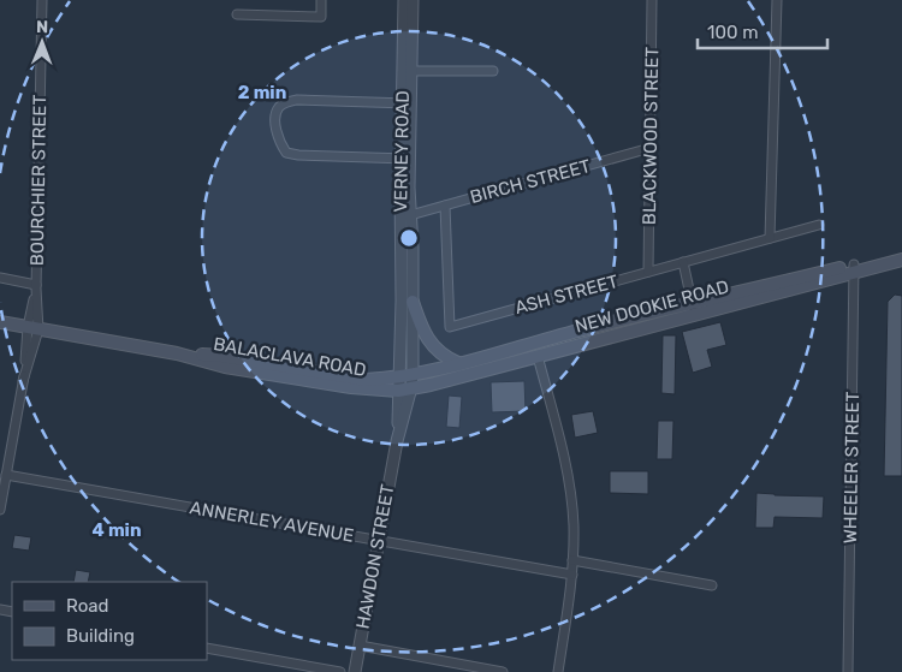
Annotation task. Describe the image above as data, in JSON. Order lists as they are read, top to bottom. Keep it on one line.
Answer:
{"streets":{"main road":["NEW DOOKIE ROAD","BALACLAVA ROAD"],"street":["BLACKWOOD STREET","VERNEY ROAD","BOURCHIER STREET","BIRCH STREET","ASH STREET","WHEELER STREET","ANNERLEY AVENUE","HAWDON STREET"]},"crossings":[["BLACKWOOD STREET","BIRCH STREET"],["BLACKWOOD STREET","ASH STREET"],["VERNEY ROAD","BIRCH STREET"],["VERNEY ROAD","NEW DOOKIE ROAD"],["VERNEY ROAD","BALACLAVA ROAD"],["VERNEY ROAD","HAWDON STREET"],["BOURCHIER STREET","BALACLAVA ROAD"],["BOURCHIER STREET","ANNERLEY AVENUE"],["BIRCH STREET","ASH STREET"],["NEW DOOKIE ROAD","BALACLAVA ROAD"],["NEW DOOKIE ROAD","WHEELER STREET"],["NEW DOOKIE ROAD","HAWDON STREET"],["BALACLAVA ROAD","HAWDON STREET"],["ANNERLEY AVENUE","HAWDON STREET"]],"legend":["Road","Building"],"scale_bar":"100 m","north":"top","rings":["2 min","4 min"]}
